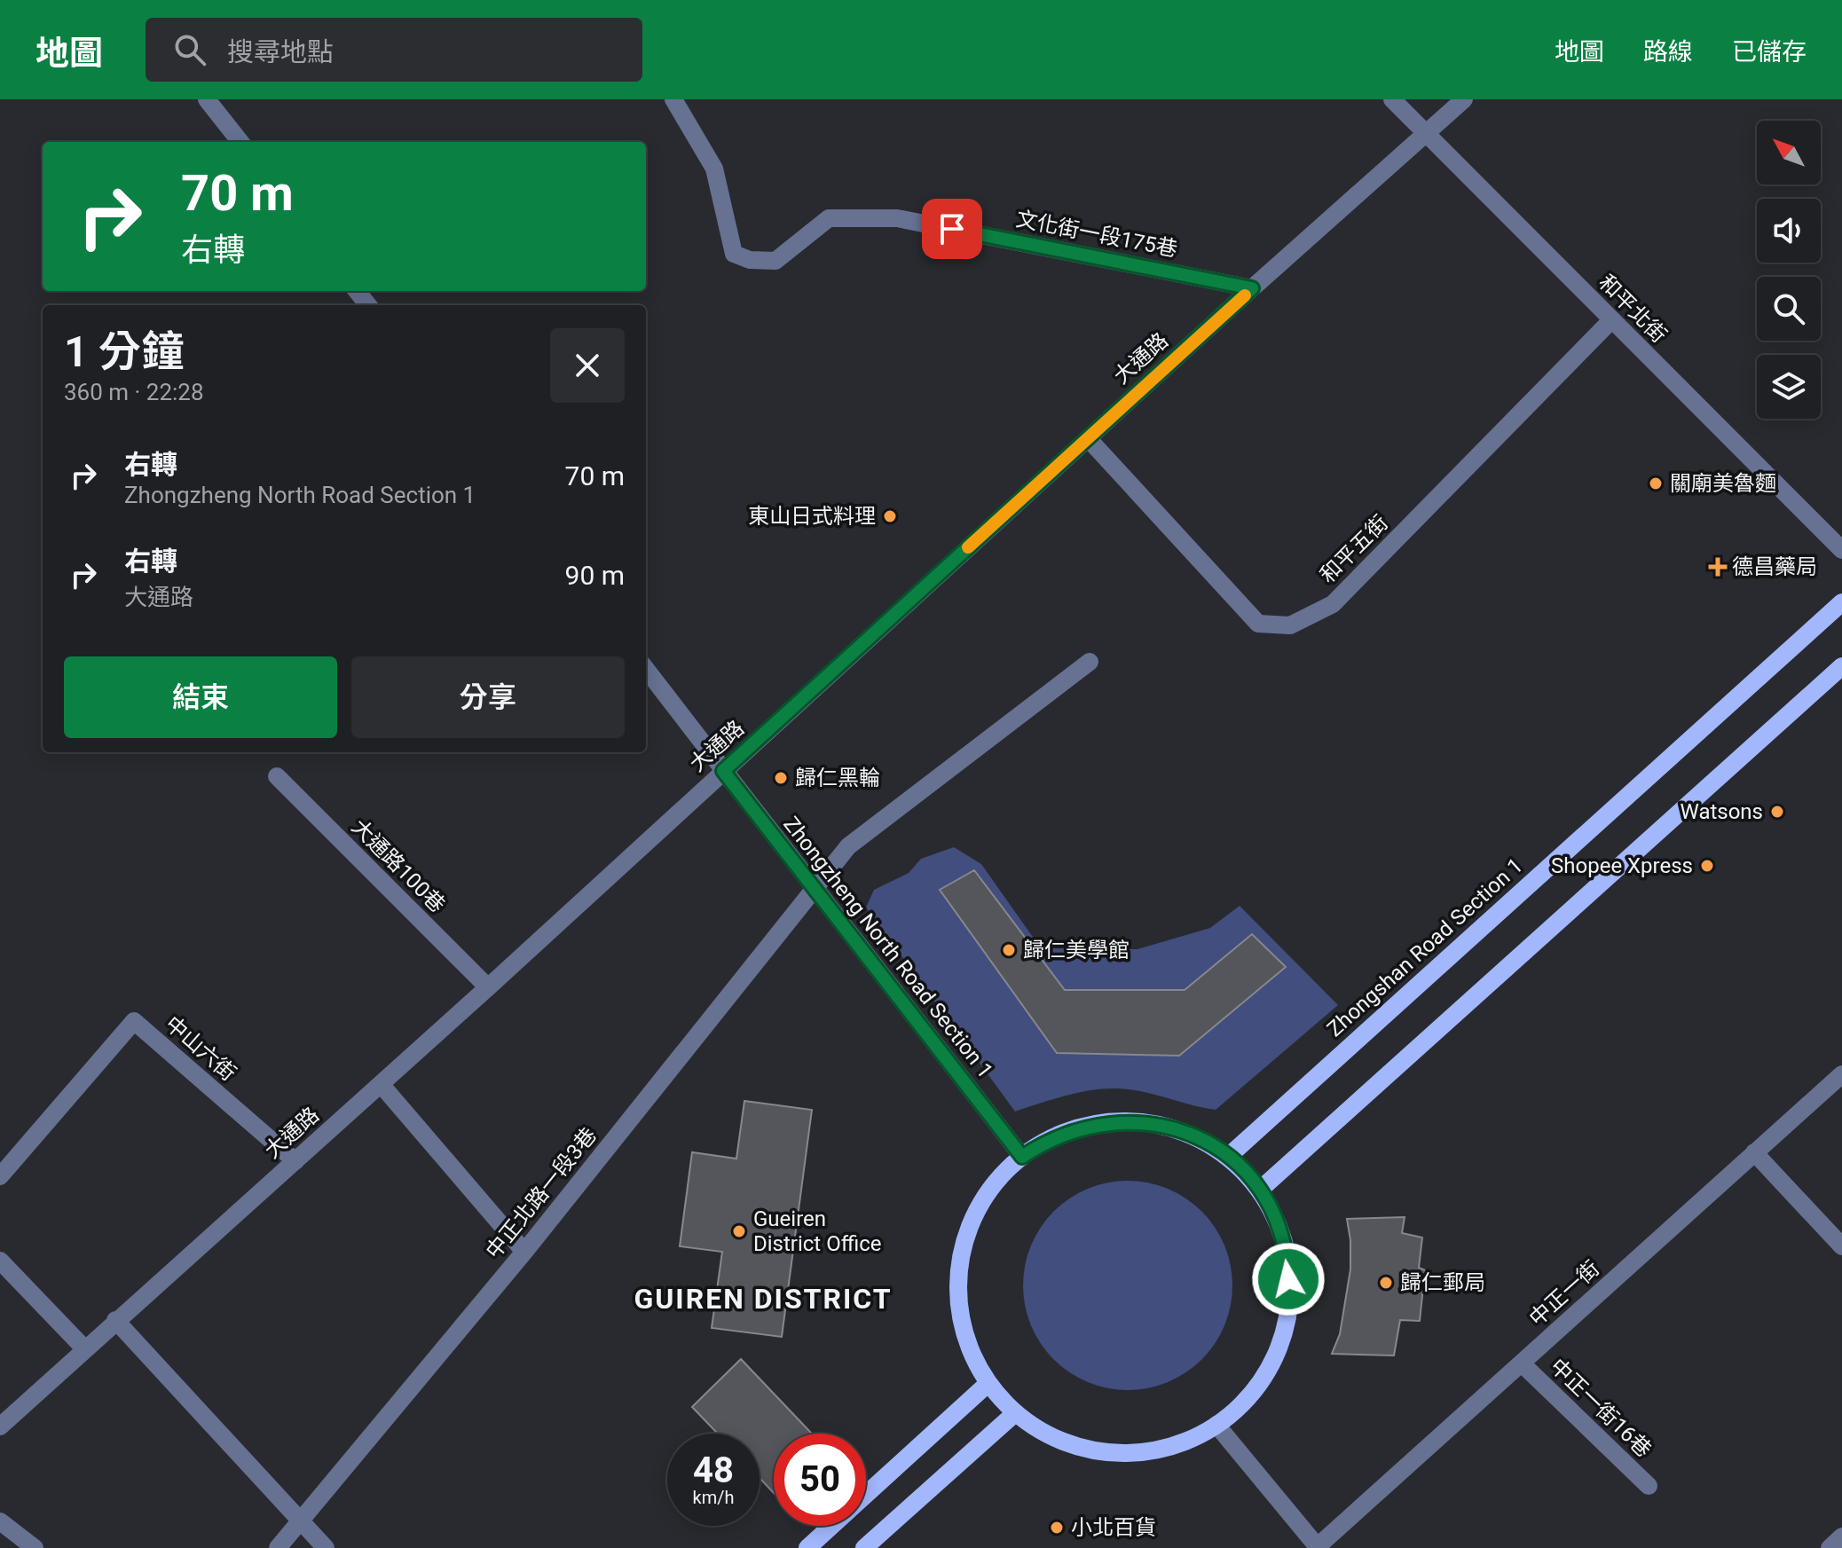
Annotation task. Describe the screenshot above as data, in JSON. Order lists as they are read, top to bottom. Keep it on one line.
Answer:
{"streets":{"main road":["Zhongshan Road Section 1"],"street":["文化街一段175巷","和平北街","大通路","和平五街","大通路100巷","Zhongzheng North Road Section 1","中山六街","中正北路一段3巷","中正一街","中正一街16巷"]},"crossings":[["文化街一段175巷","大通路"],["和平北街","大通路"],["和平北街","和平五街"],["大通路","和平五街"],["大通路","大通路100巷"],["大通路","Zhongzheng North Road Section 1"],["大通路","中山六街"],["Zhongzheng North Road Section 1","中正北路一段3巷"],["中正一街","中正一街16巷"]],"districts":["GUIREN DISTRICT"],"places":{"other":["關廟美魯麵","東山日式料理","歸仁黑輪","Watsons","Shopee Xpress","歸仁美學館","Gueiren District Office","歸仁郵局","小北百貨"],"health":["德昌藥局"]},"north":"top left","page":{"header":"地圖","search":"搜尋地點","nav":["地圖","路線","已儲存"],"turn":["70 m","右轉"],"heading":["1 分鐘","360 m · 22:28"],"list":[{"name":"右轉","note":"Zhongzheng North Road Section 1","value":"70 m"},{"name":"右轉","note":"大通路","value":"90 m"}],"buttons":["結束","分享"],"speed":"48 km/h","limit":"50"}}
